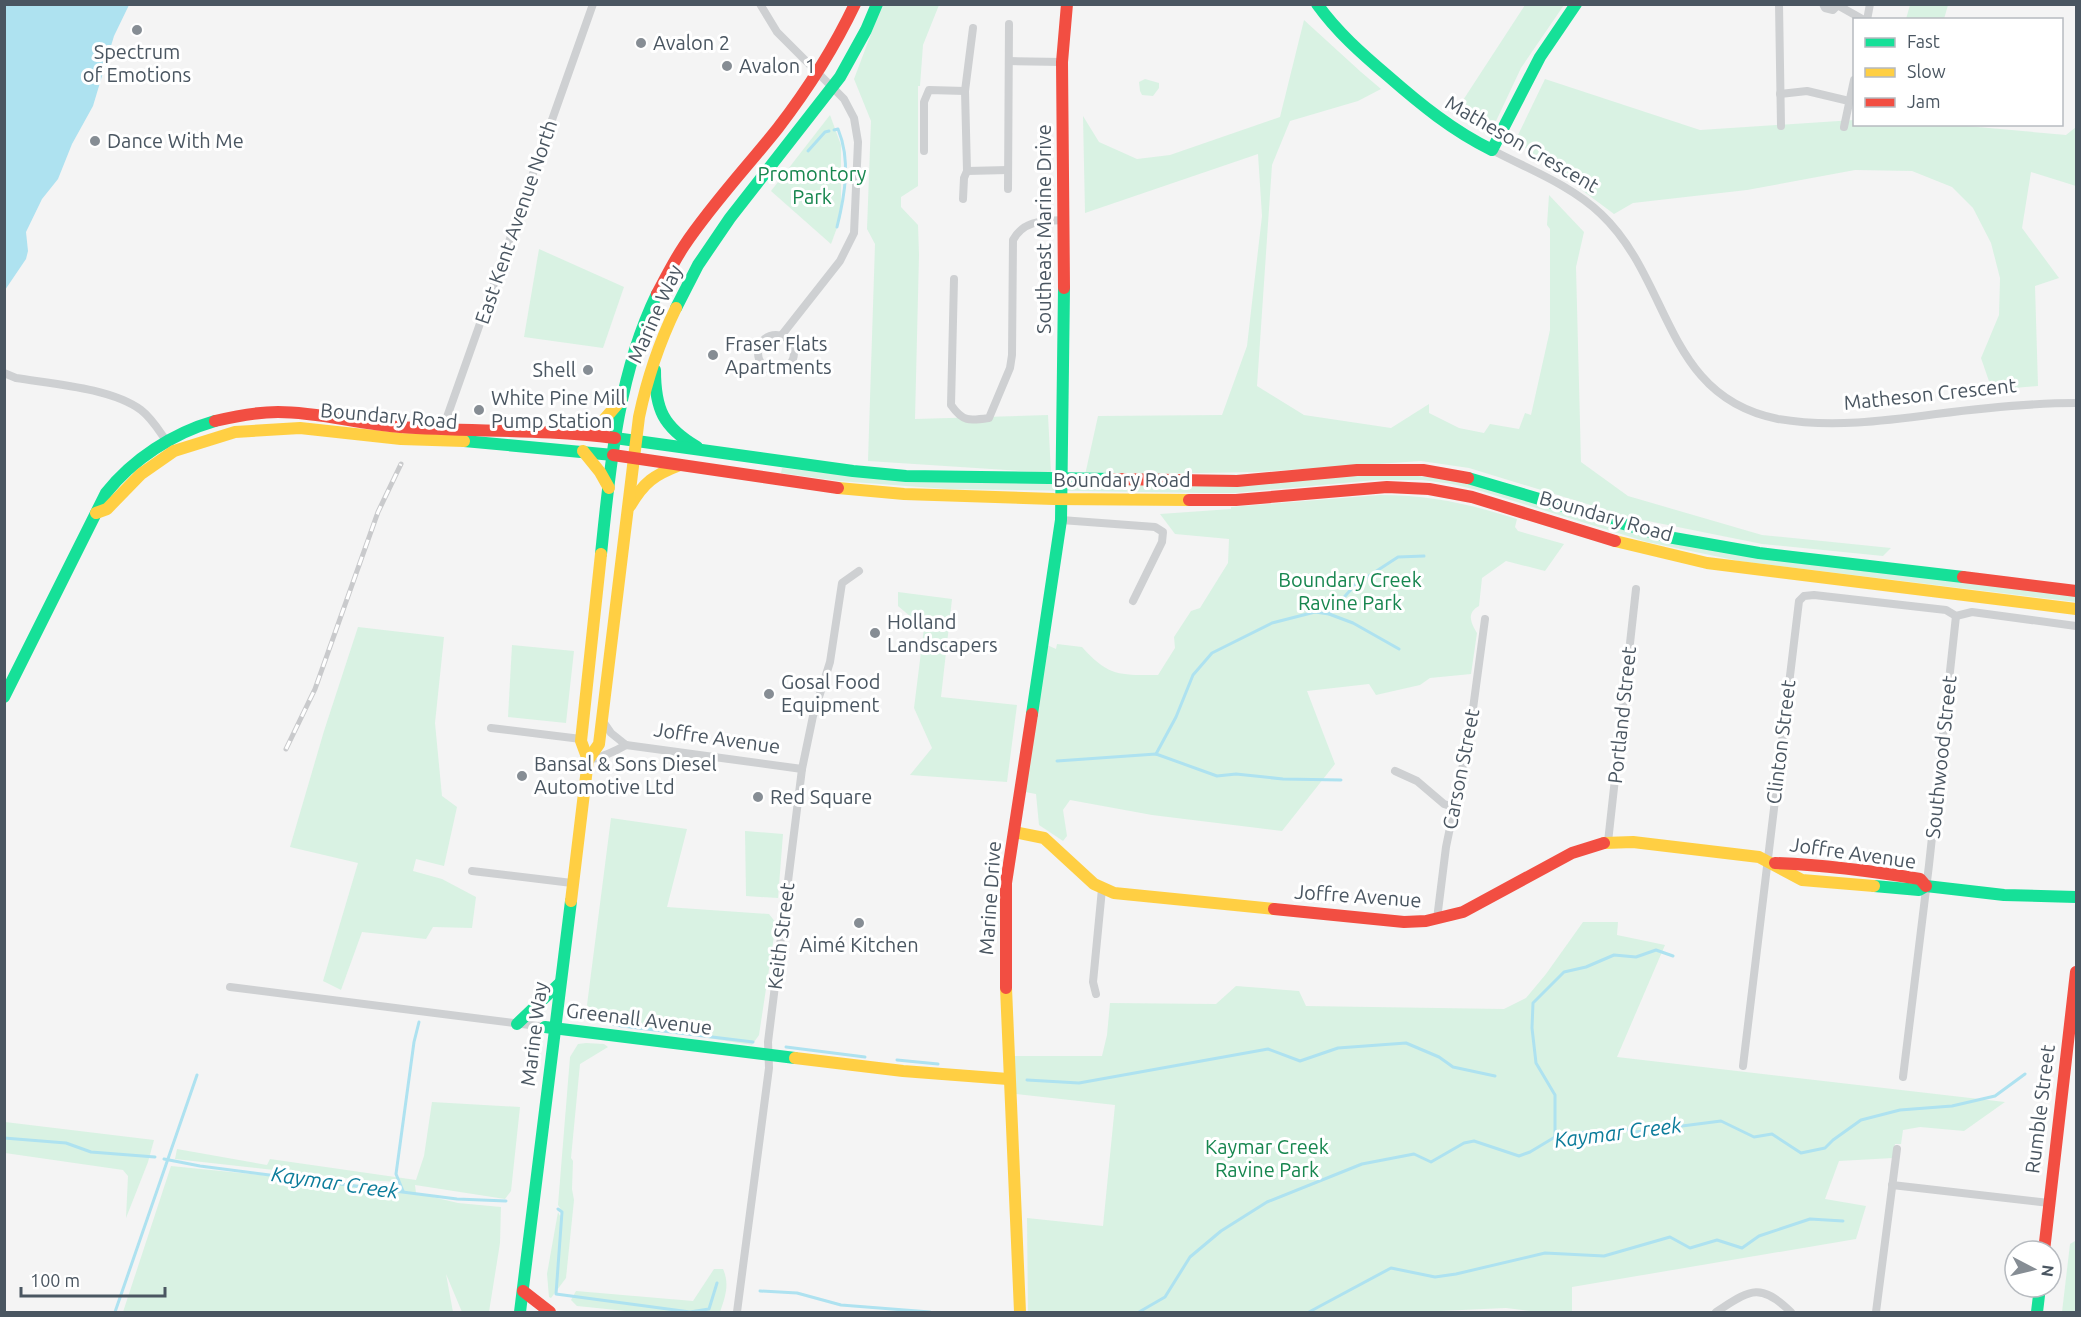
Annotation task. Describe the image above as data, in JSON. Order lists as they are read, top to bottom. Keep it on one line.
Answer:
{"streets":{"main road":["Matheson Crescent","Southeast Marine Drive","Marine Way","Boundary Road","Joffre Avenue","Marine Drive","Greenall Avenue","Rumble Street"],"street":["East Kent Avenue North","Portland Street","Clinton Street","Southwood Street","Carson Street","Keith Street"]},"crossings":[["East Kent Avenue North","Boundary Road"],["Southeast Marine Drive","Marine Drive"],["Marine Way","Boundary Road"],["Marine Way","Joffre Avenue"],["Marine Way","Greenall Avenue"],["Portland Street","Joffre Avenue"],["Joffre Avenue","Clinton Street"],["Joffre Avenue","Southwood Street"],["Joffre Avenue","Carson Street"],["Joffre Avenue","Marine Drive"],["Joffre Avenue","Keith Street"],["Clinton Street","Southwood Street"],["Marine Drive","Greenall Avenue"],["Keith Street","Greenall Avenue"]],"water":["Kaymar Creek"],"parks":["Promontory Park","Boundary Creek Ravine Park","Kaymar Creek Ravine Park"],"places":["Spectrum of Emotions","Avalon 2","Avalon 1","Dance With Me","Fraser Flats Apartments","Shell","White Pine Mill Pump Station","Holland Landscapers","Gosal Food Equipment","Bansal & Sons Diesel Automotive Ltd","Red Square","Aimé Kitchen"],"legend":["Fast","Slow","Jam"],"scale_bar":"100 m","north":"right"}
